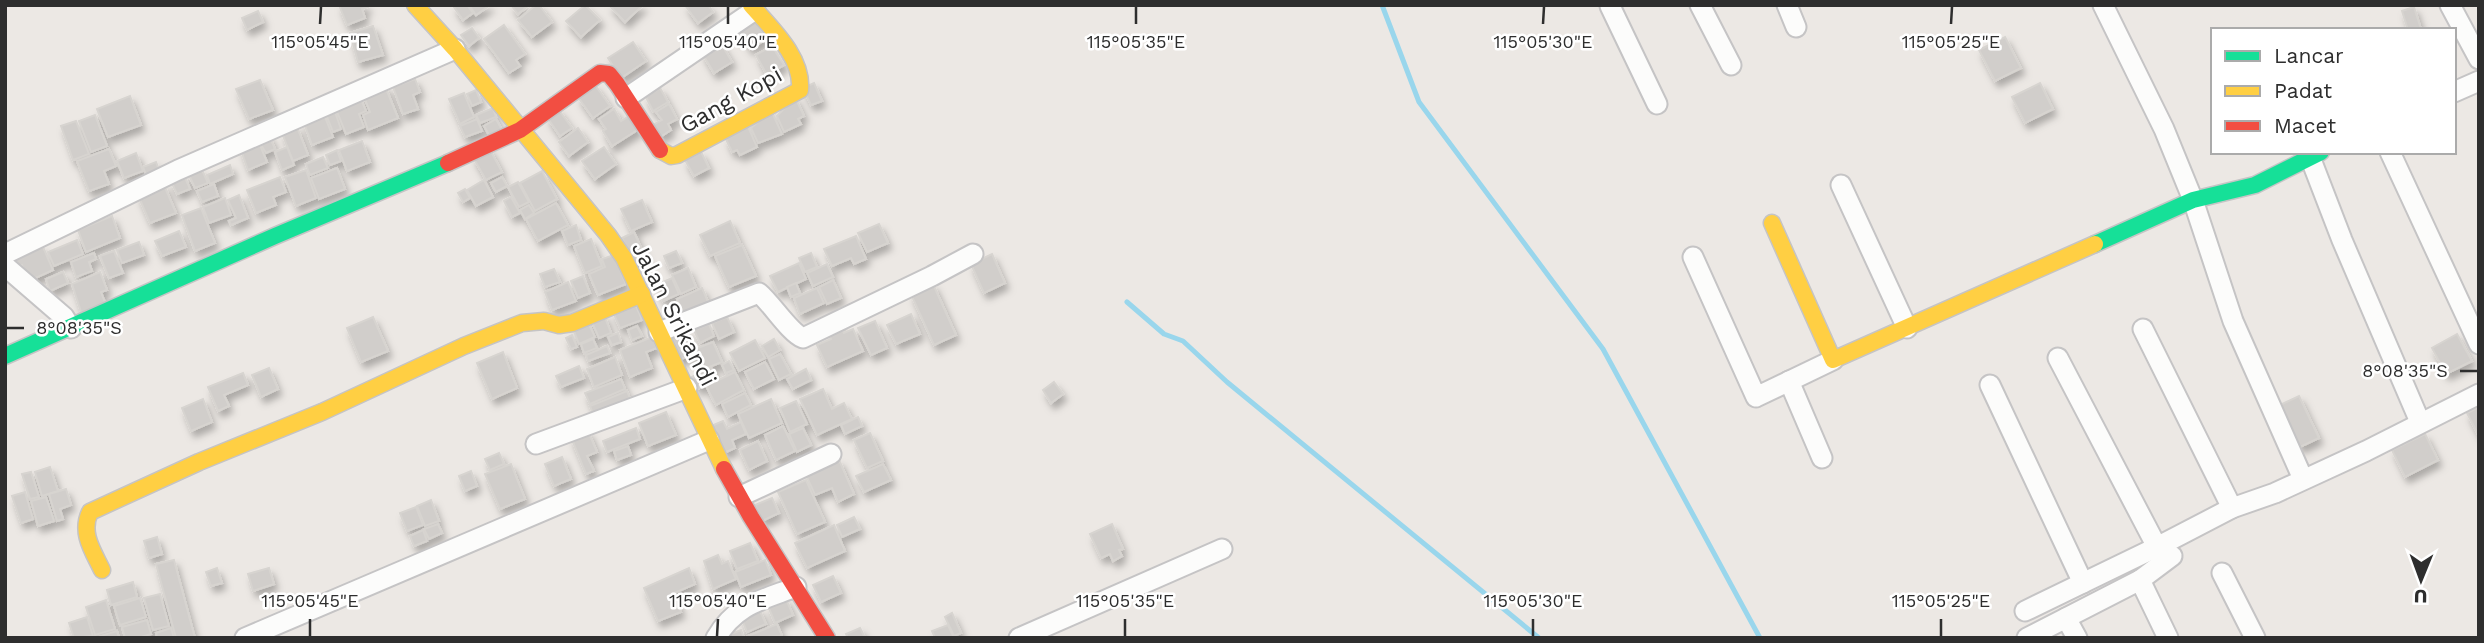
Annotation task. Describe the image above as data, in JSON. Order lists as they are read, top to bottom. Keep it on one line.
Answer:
{"streets":{"street":["Gang Kopi","Jalan Srikandi"]},"crossings":[["Gang Kopi","Jalan Srikandi"]],"legend":["Lancar","Padat","Macet"],"north":"bottom","coordinates":["115°05'45\"E","115°05'40\"E","115°05'35\"E","115°05'30\"E","115°05'25\"E","8°08'35\"S"]}
